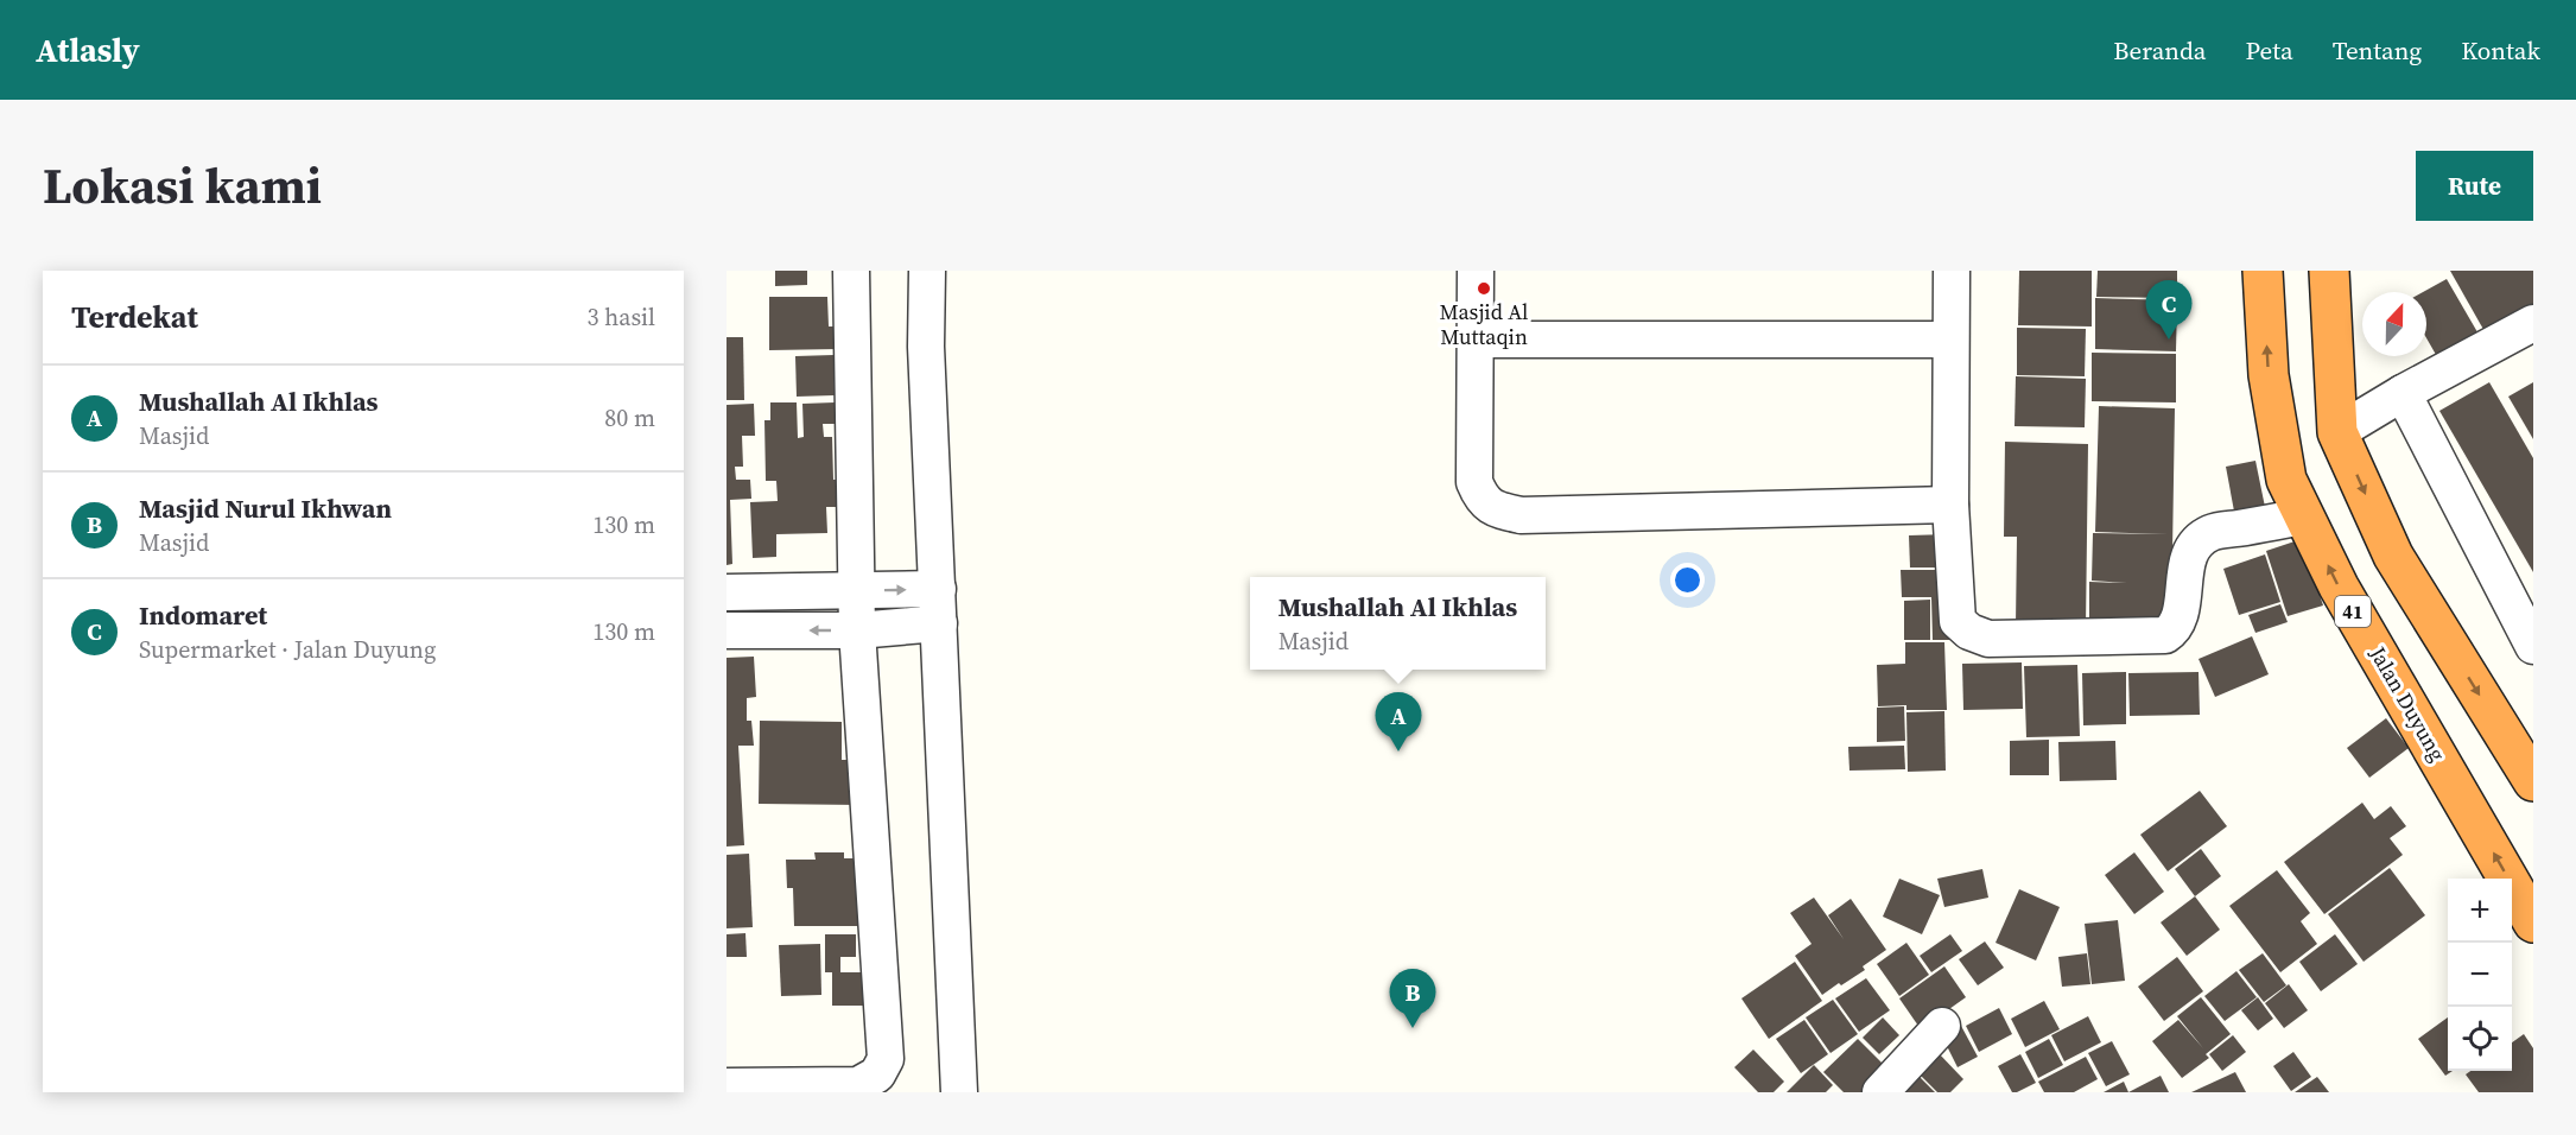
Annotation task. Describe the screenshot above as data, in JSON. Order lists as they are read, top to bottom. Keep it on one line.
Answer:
{"streets":{"highway":["41","Jalan Duyung"]},"places":["Masjid Al Muttaqin"],"north":"top","page":{"header":"Atlasly","nav":["Beranda","Peta","Tentang","Kontak"],"title":"Lokasi kami","buttons":"Rute","heading":["Terdekat","3 hasil"],"pins":["C","A","B"],"list":[{"mark":"A","name":"Mushallah Al Ikhlas","note":"Masjid","value":"80 m"},{"mark":"B","name":"Masjid Nurul Ikhwan","note":"Masjid","value":"130 m"},{"mark":"C","name":"Indomaret","note":"Supermarket · Jalan Duyung","value":"130 m"}],"popup":["Mushallah Al Ikhlas","Masjid"],"map_buttons":["+","−"]}}
